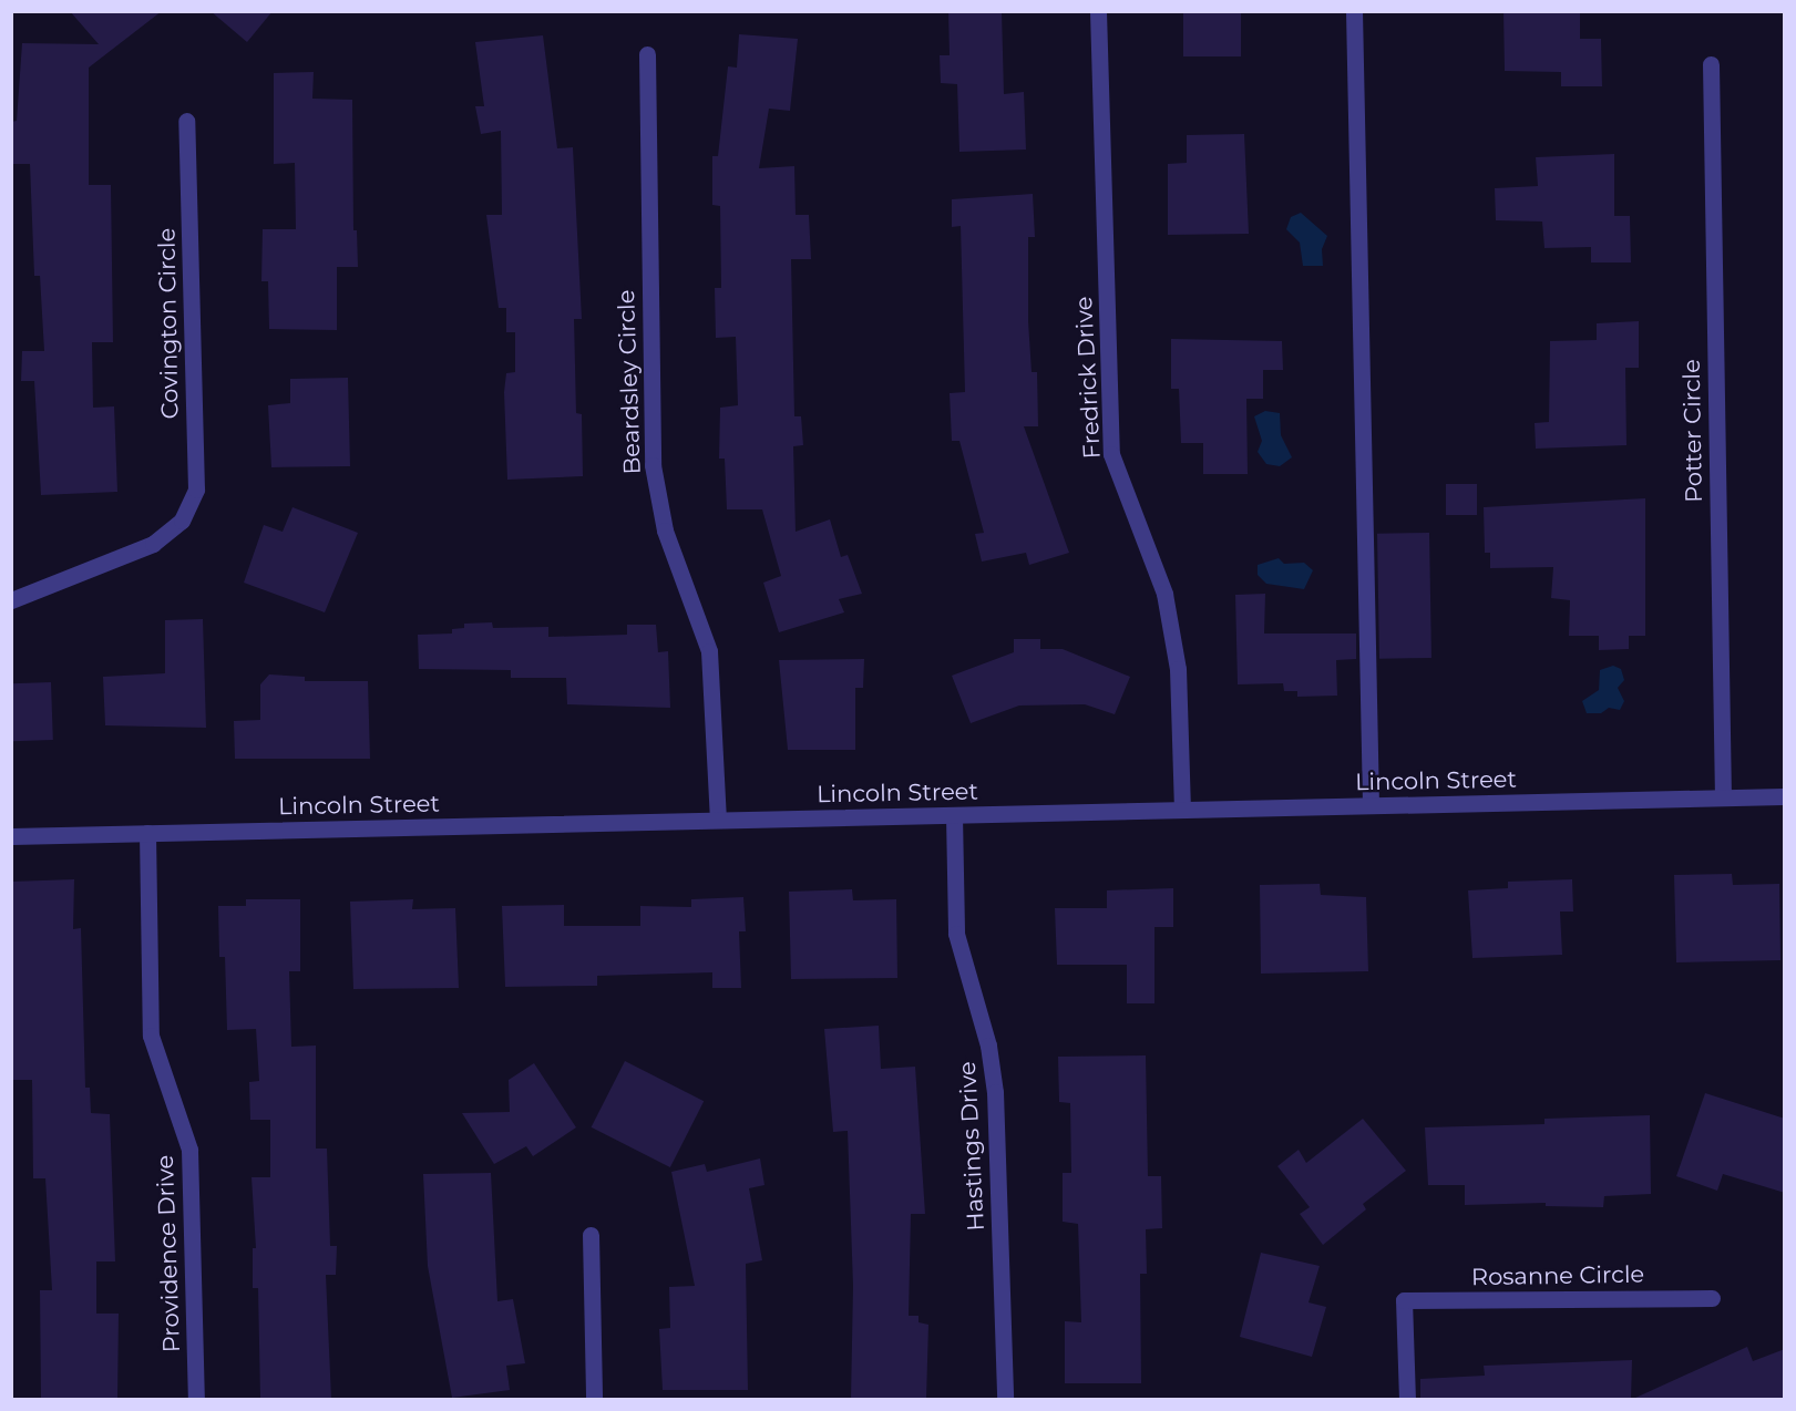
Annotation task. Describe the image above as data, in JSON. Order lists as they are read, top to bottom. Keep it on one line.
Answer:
{"streets":{"street":["Covington Circle","Fredrick Drive","Beardsley Circle","Potter Circle","Lincoln Street","Hastings Drive","Providence Drive","Rosanne Circle"]},"crossings":[["Fredrick Drive","Lincoln Street"],["Beardsley Circle","Lincoln Street"],["Potter Circle","Lincoln Street"],["Lincoln Street","Hastings Drive"],["Lincoln Street","Providence Drive"]]}
